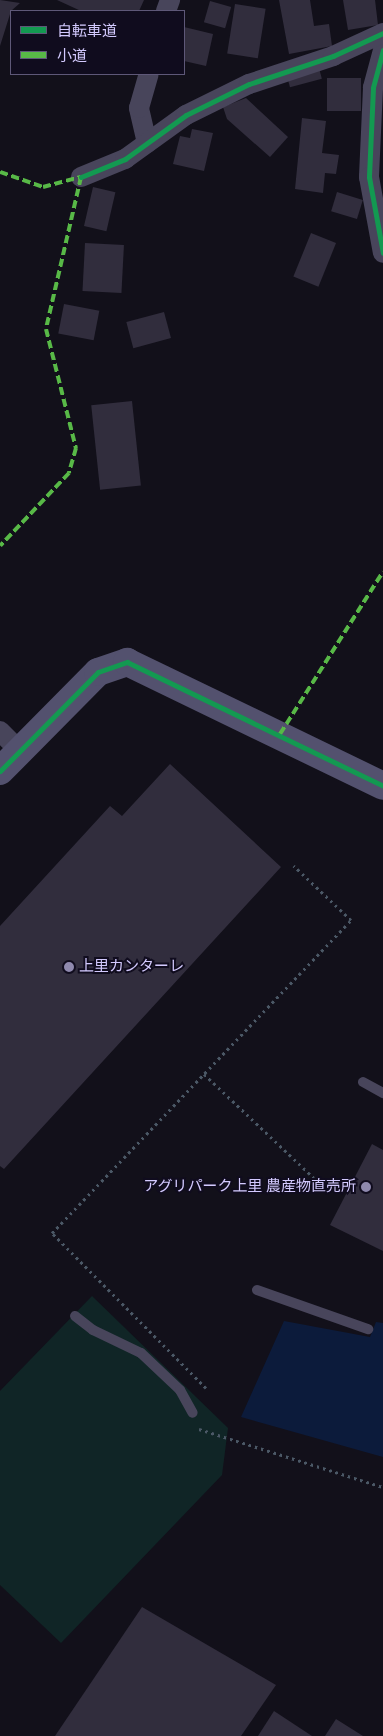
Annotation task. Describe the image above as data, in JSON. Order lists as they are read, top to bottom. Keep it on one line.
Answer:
{"places":["上里カンターレ","アグリパーク上里 農産物直売所"],"legend":["自転車道","小道"]}
